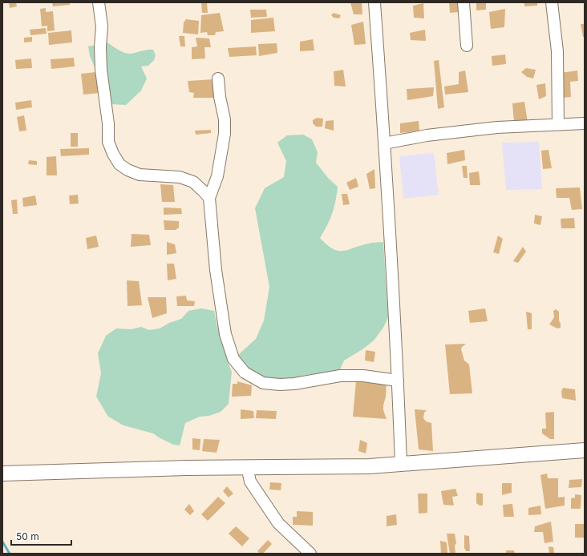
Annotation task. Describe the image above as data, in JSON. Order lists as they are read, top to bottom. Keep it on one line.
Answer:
{"scale_bar":"50 m"}
